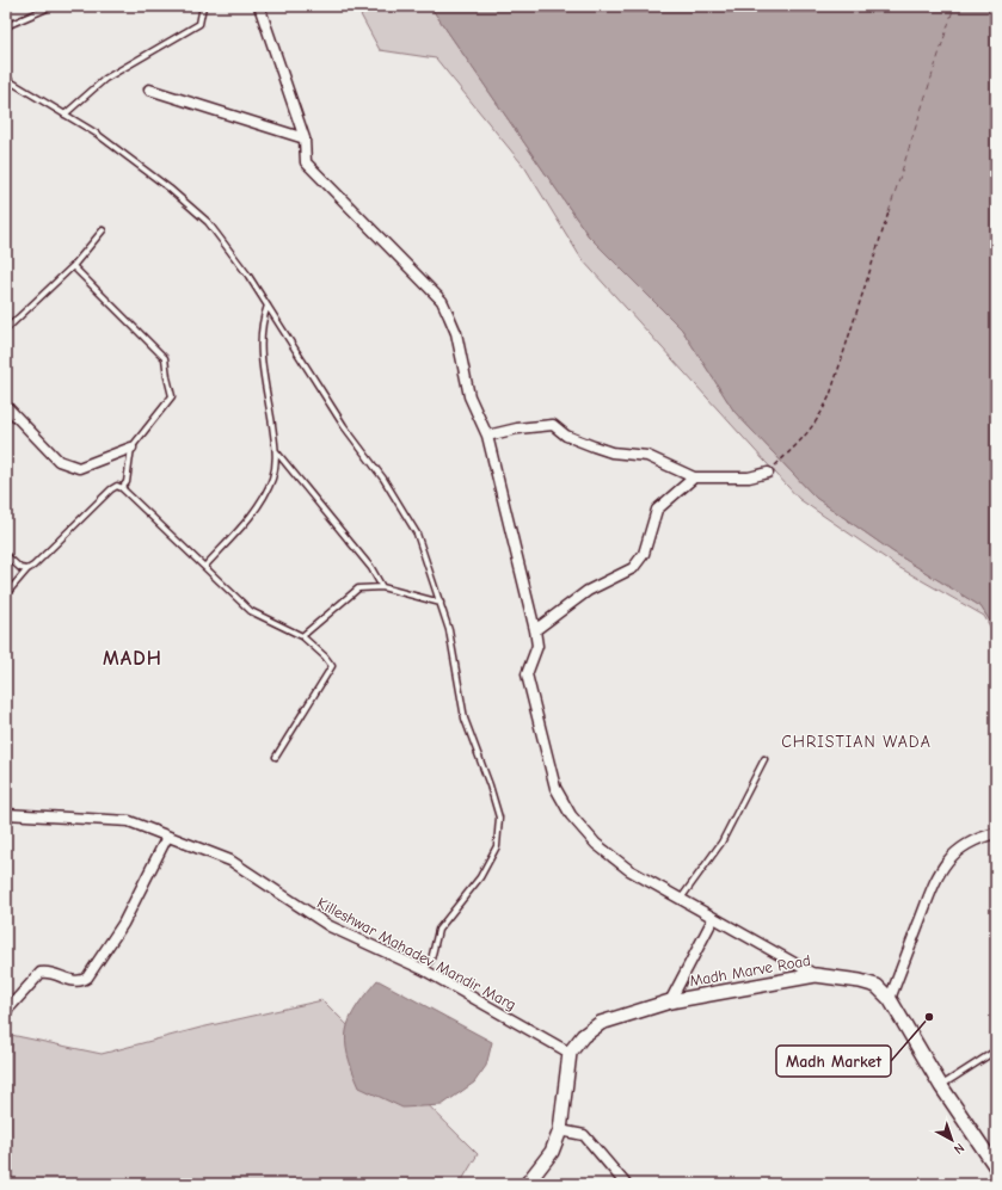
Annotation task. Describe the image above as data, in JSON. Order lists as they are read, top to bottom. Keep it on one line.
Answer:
{"streets":{"street":["Killeshwar Mahadev Mandir Marg","Madh Marve Road"]},"crossings":[["Killeshwar Mahadev Mandir Marg","Madh Marve Road"]],"districts":["MADH","CHRISTIAN WADA"],"places":["Madh Market"],"north":"bottom right"}
